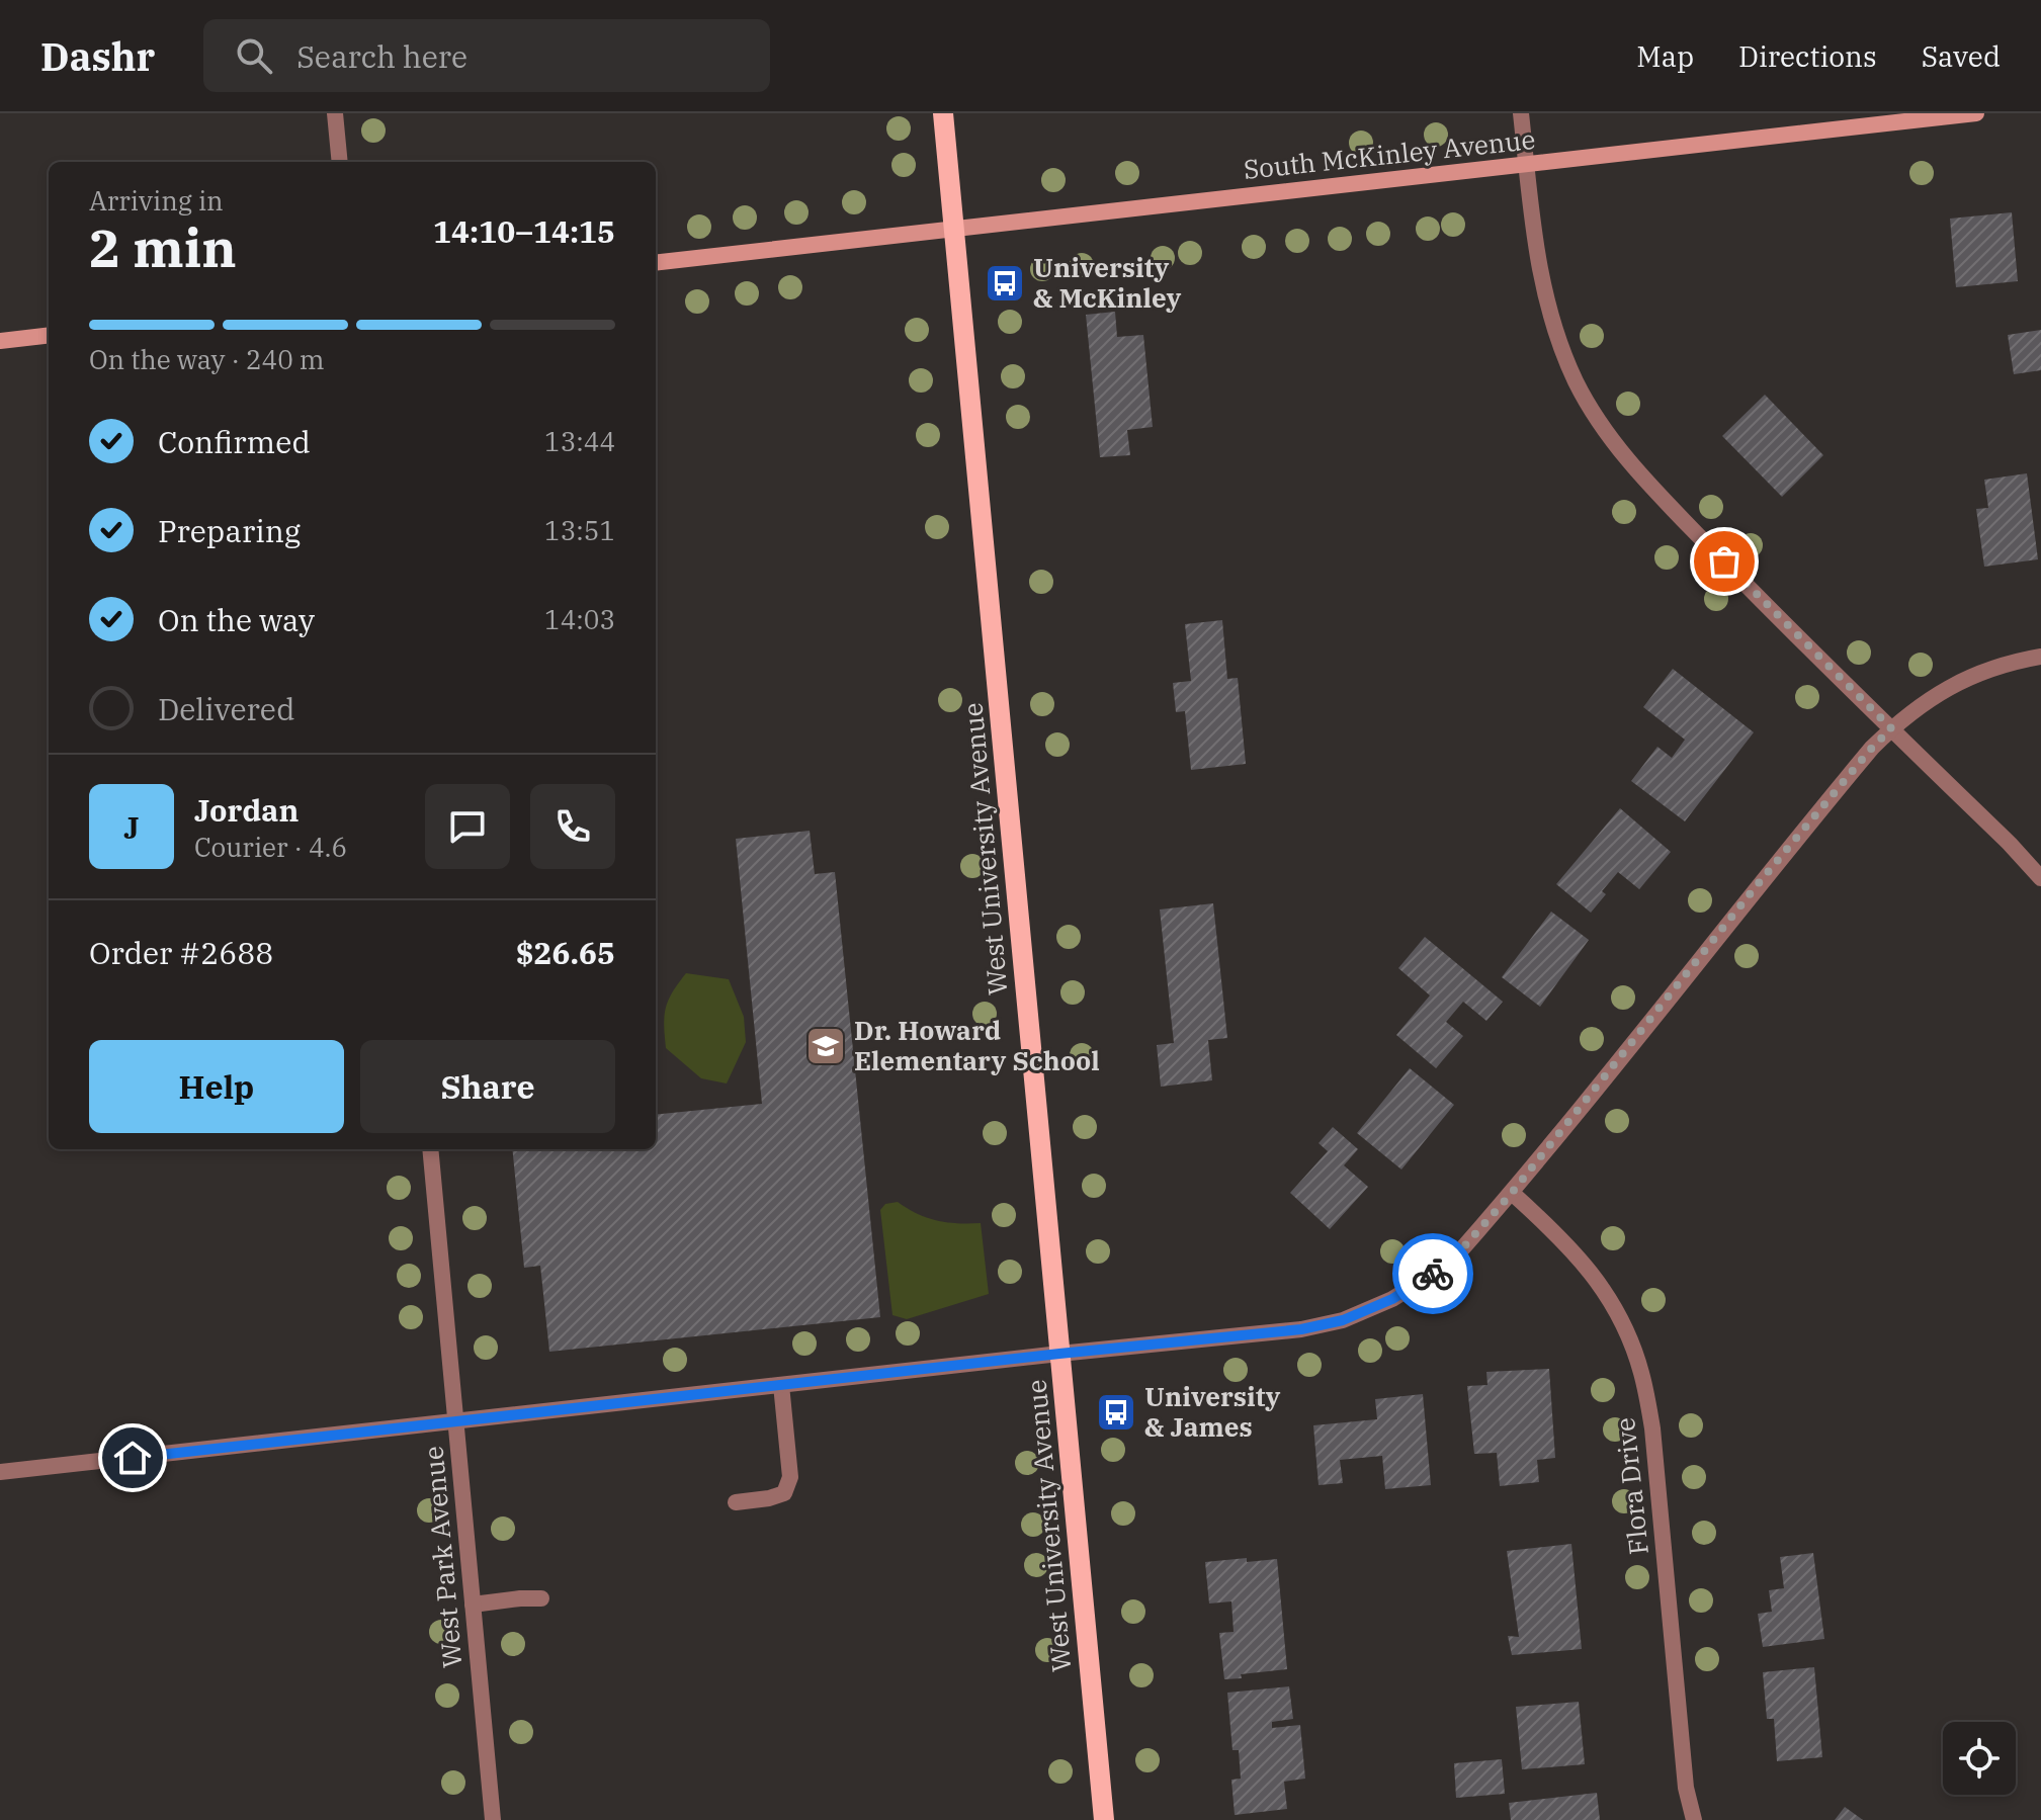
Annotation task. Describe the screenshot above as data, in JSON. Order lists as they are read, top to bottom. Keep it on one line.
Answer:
{"streets":{"main road":["West University Avenue"],"street":["South McKinley Avenue","Flora Drive","West Park Avenue"]},"crossings":[["South McKinley Avenue","West University Avenue"]],"places":{"bus stop":["University & McKinley","University & James"],"school or university":["Dr. Howard Elementary School"]},"page":{"header":"Dashr","search":"Search here","nav":["Map","Directions","Saved"],"heading":["2 min","Arriving in","14:10–14:15"],"panel":["Jordan","Courier · 4.6","Order #2688","$26.65"],"bar":"On the way · 240 m","list":[["Confirmed","13:44"],["Preparing","13:51"],["On the way","14:03"],"Delivered"],"round":"J","buttons":["Help","Share"]}}
